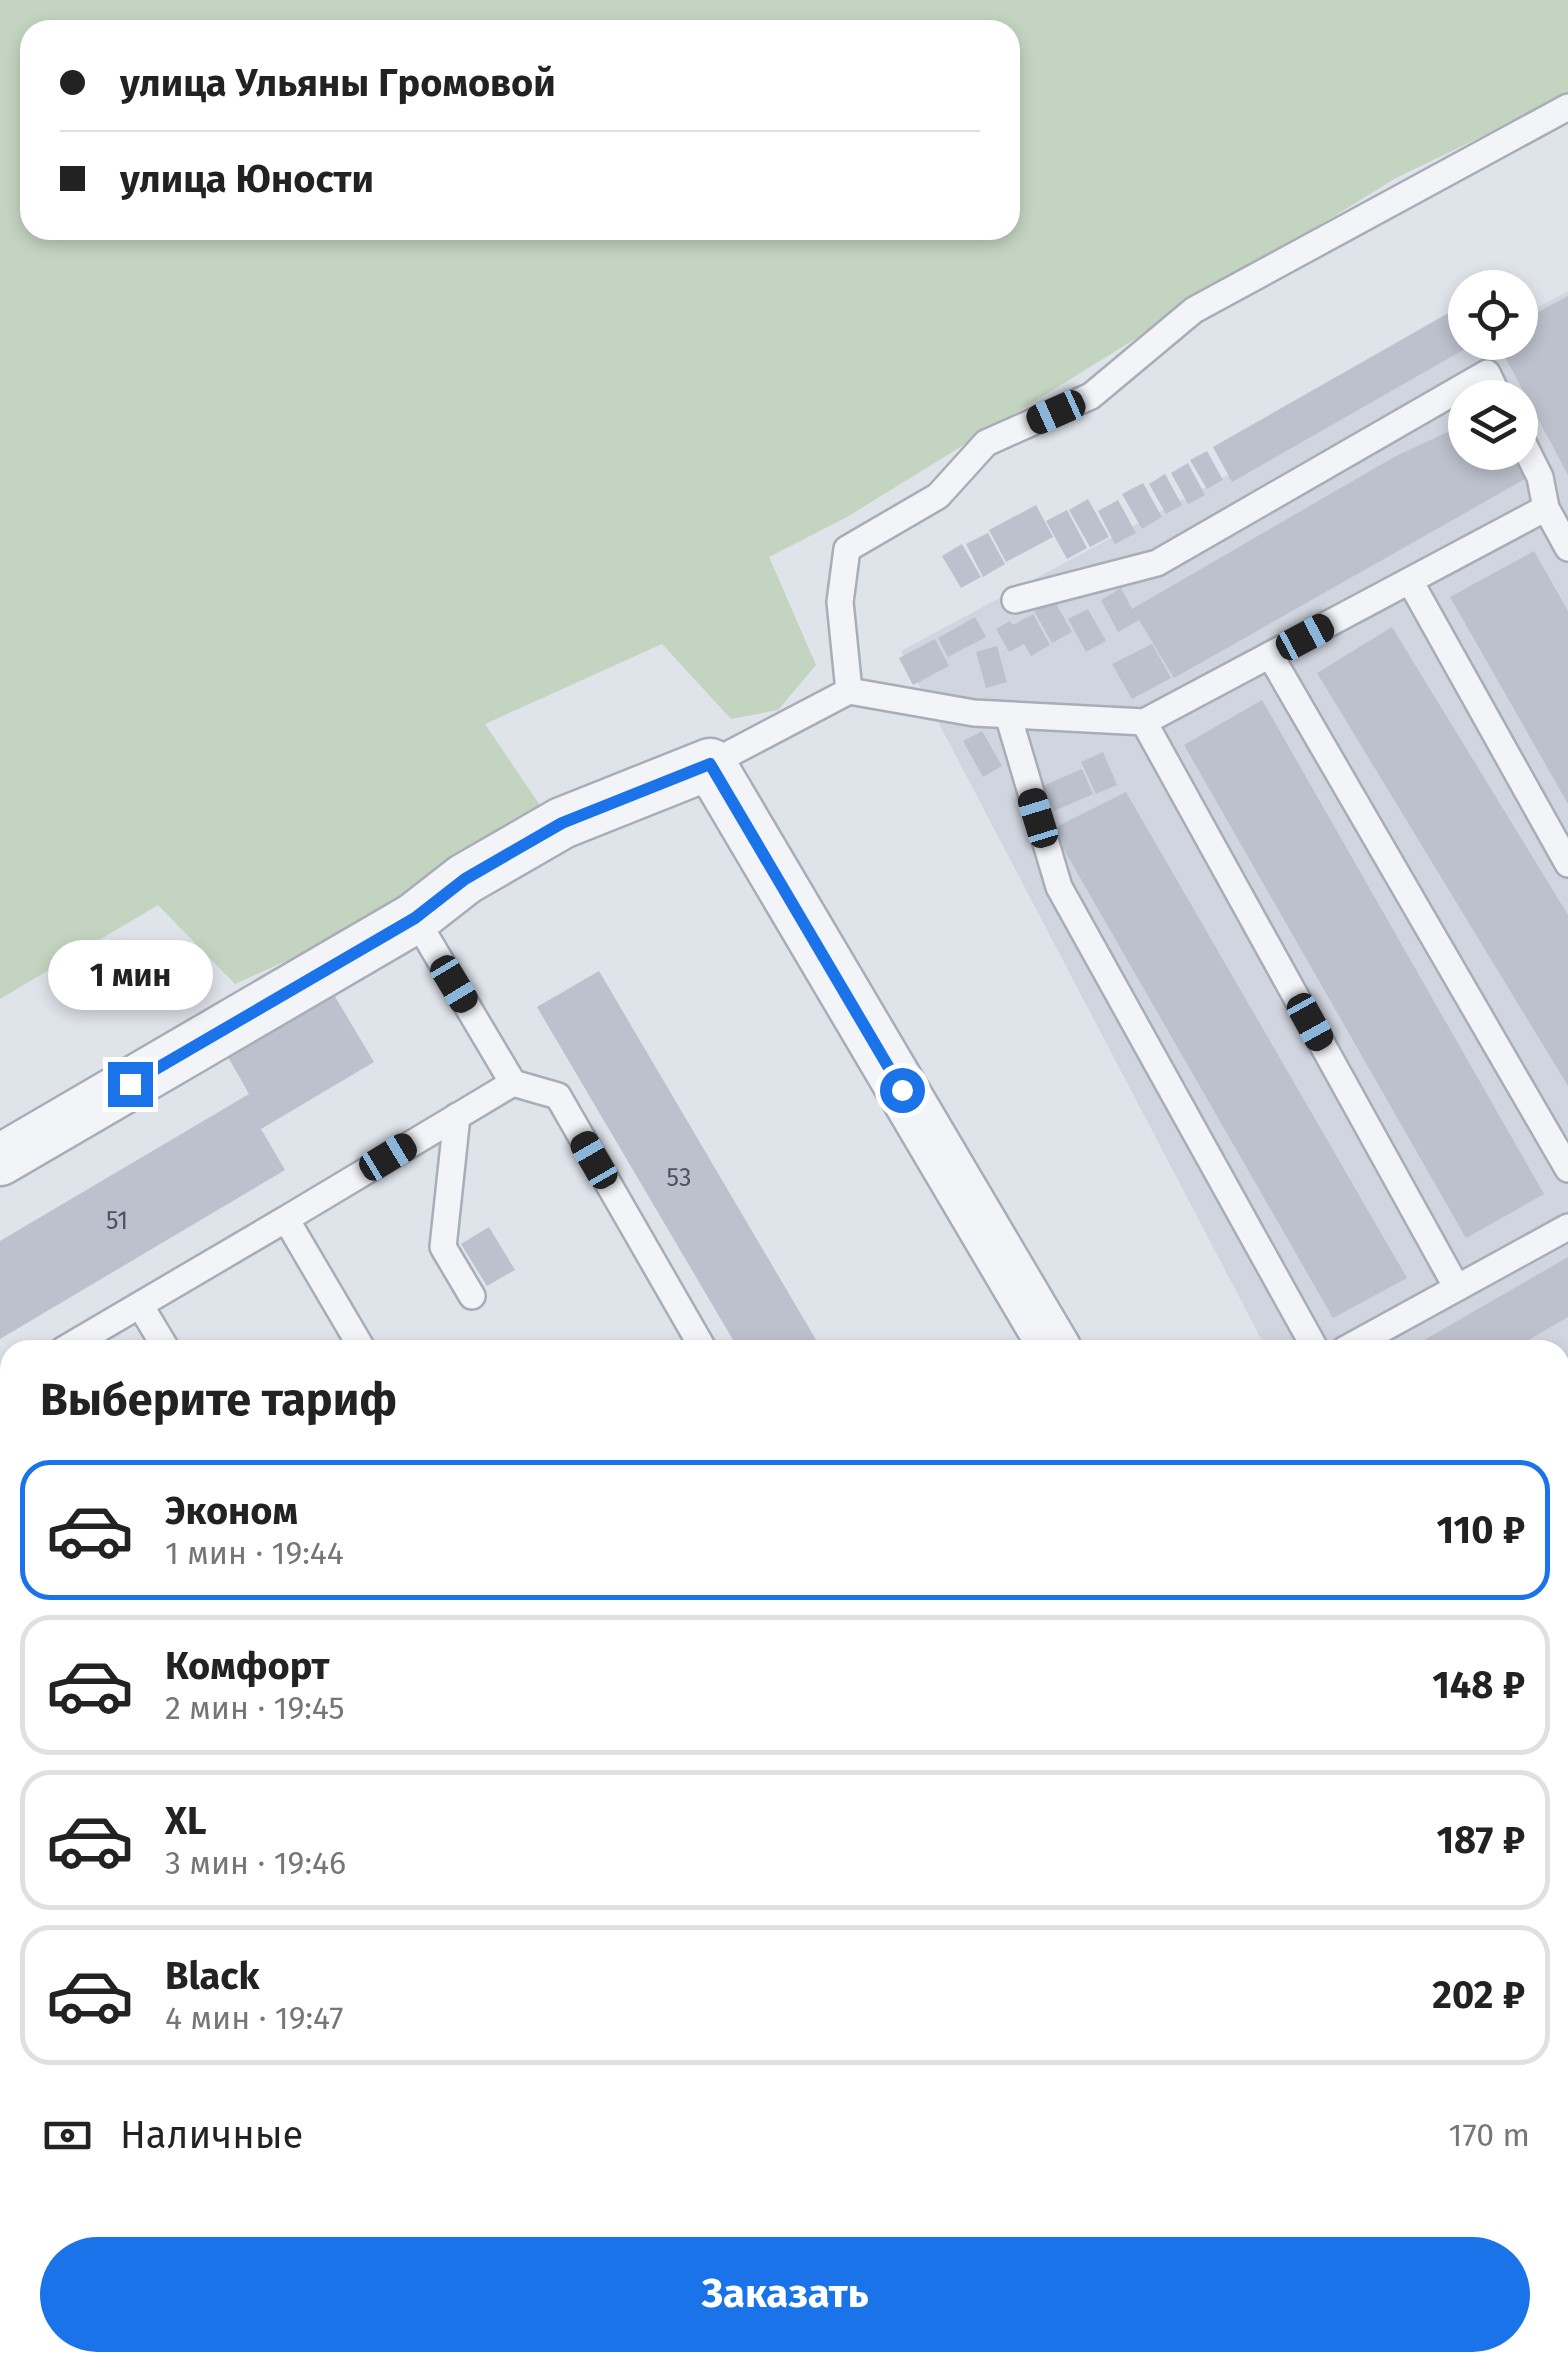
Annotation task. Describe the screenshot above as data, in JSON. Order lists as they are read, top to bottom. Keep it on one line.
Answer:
{"house_numbers":["53","51"],"page":{"banner":["улица Ульяны Громовой","улица Юности"],"bubble":"1 мин","heading":"Выберите тариф","list":[{"name":"Эконом","note":"1 мин · 19:44","value":"110 ₽"},{"name":"Комфорт","note":"2 мин · 19:45","value":"148 ₽"},{"name":"XL","note":"3 мин · 19:46","value":"187 ₽"},{"name":"Black","note":"4 мин · 19:47","value":"202 ₽"}],"pay":["Наличные","170 m"],"buttons":"Заказать"}}
